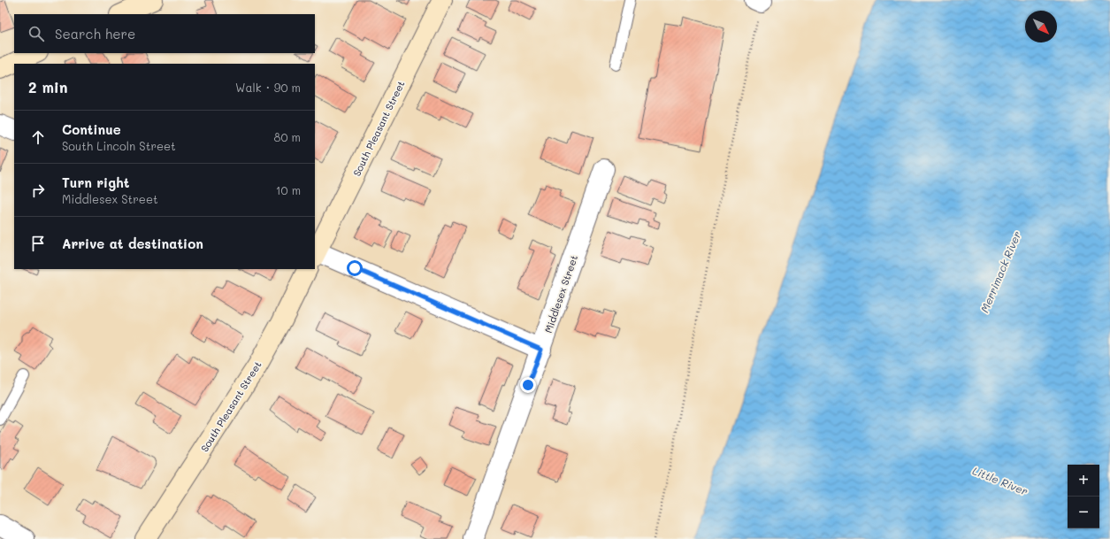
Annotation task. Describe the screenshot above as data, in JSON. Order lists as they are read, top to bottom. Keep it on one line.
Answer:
{"streets":{"street":["South Pleasant Street","Middlesex Street"]},"water":["Merrimack River","Little River"],"north":"bottom right","page":{"search":"Search here","heading":["2 min","Walk · 90 m"],"list":[["Continue","South Lincoln Street","80 m"],["Turn right","Middlesex Street","10 m"],"Arrive at destination"],"map_buttons":["+","−"]}}
